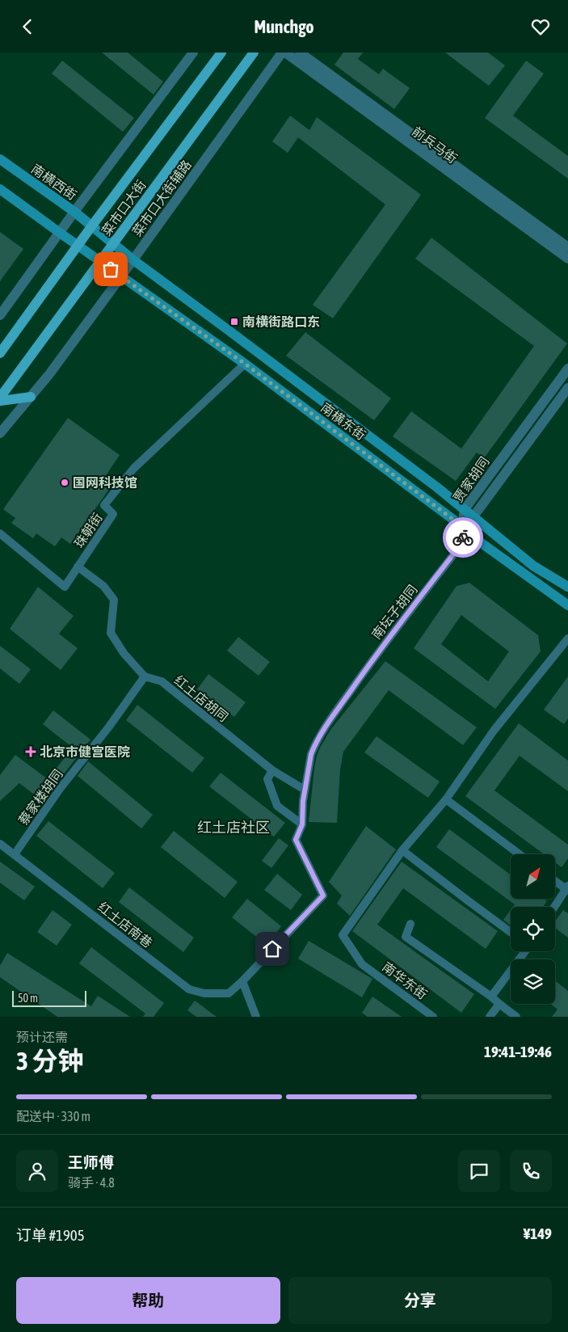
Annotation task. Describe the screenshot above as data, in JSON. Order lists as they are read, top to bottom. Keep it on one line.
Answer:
{"streets":{"main road":["南横西街","菜市口大街","南横东街"],"street":["前兵马街","菜市口大街辅路","贾家胡同","珠朝街","南坛子胡同","红土店胡同","蔡家楼胡同","红土店南巷","南华东街"]},"crossings":[["南横西街","菜市口大街"],["南横西街","南横东街"],["菜市口大街辅路","南横东街"],["菜市口大街","南横东街"],["南横东街","贾家胡同"],["南横东街","珠朝街"],["南横东街","南坛子胡同"],["贾家胡同","南坛子胡同"],["珠朝街","红土店胡同"],["南坛子胡同","红土店胡同"],["红土店胡同","蔡家楼胡同"],["蔡家楼胡同","红土店南巷"]],"districts":["红土店社区"],"places":{"transit":["南横街路口东"],"other":["国网科技馆"],"health":["北京市健宫医院"]},"scale_bar":"50 m","north":"top right","page":{"header":"Munchgo","scale":"50 m","heading":["3 分钟","预计还需","19:41–19:46"],"panel":["王师傅","骑手 · 4.8","订单 #1905","¥149"],"bar":"配送中 · 330 m","buttons":["帮助","分享"]}}
